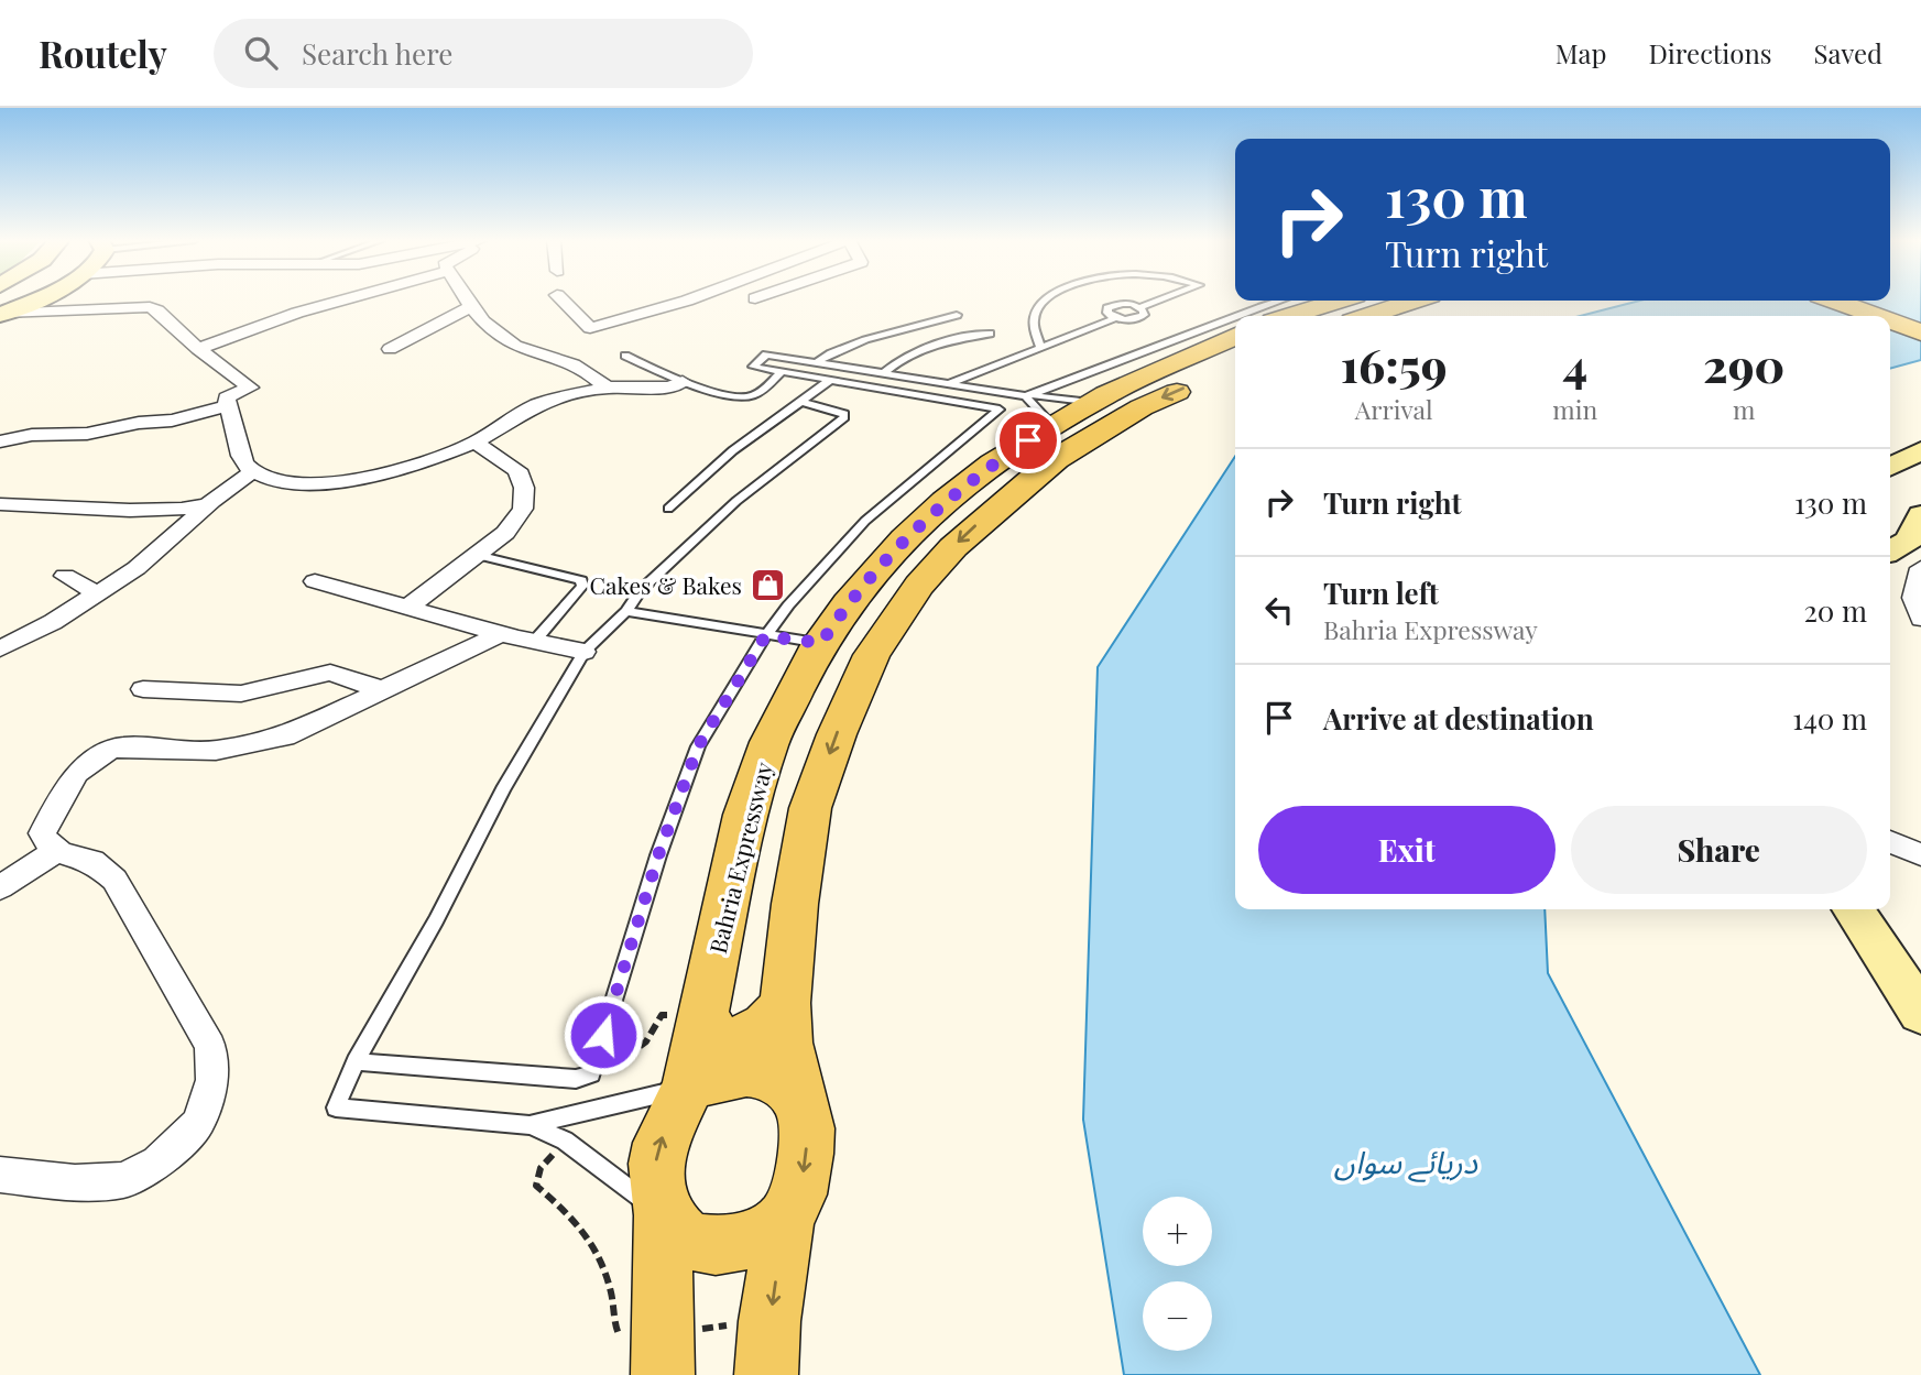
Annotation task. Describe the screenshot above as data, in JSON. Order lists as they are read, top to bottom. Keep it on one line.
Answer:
{"streets":{"main road":["Bahria Expressway"]},"water":["دریائے سواں"],"places":{"shop":["Cakes & Bakes"]},"page":{"header":"Routely","search":"Search here","nav":["Map","Directions","Saved"],"turn":["130 m","Turn right"],"eta":["16:59","Arrival","4","min","290","m"],"list":[{"name":"Turn right","value":"130 m"},{"name":"Turn left","note":"Bahria Expressway","value":"20 m"},{"name":"Arrive at destination","value":"140 m"}],"buttons":["Exit","Share"],"map_buttons":["+","−"]}}
